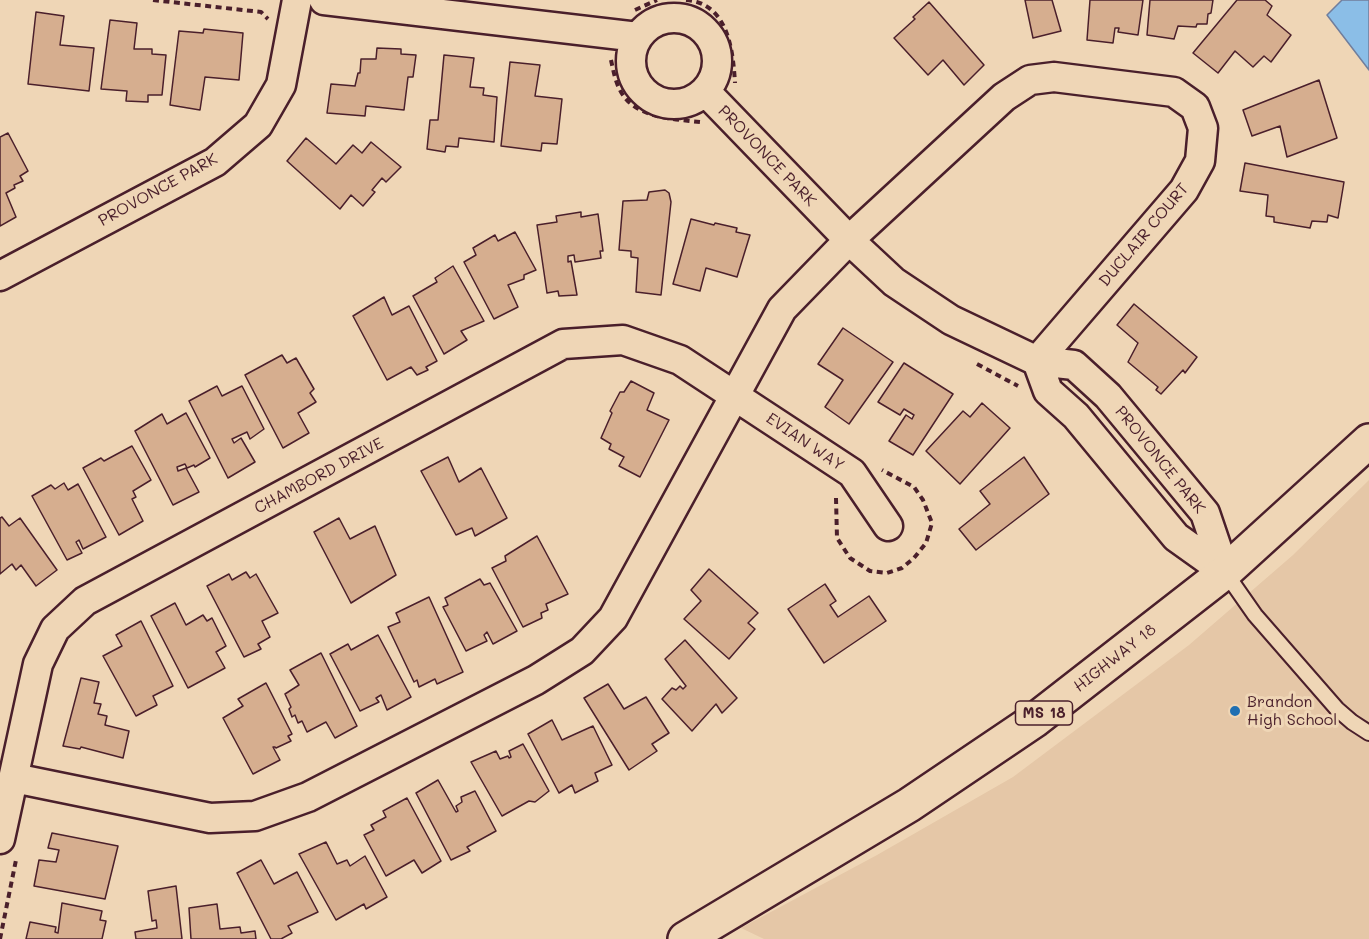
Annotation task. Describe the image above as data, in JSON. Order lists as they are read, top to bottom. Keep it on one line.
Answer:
{"streets":{"main road":["HIGHWAY 18","MS 18"],"street":["PROVONCE PARK","DUCLAIR COURT","EVIAN WAY","CHAMBORD DRIVE"]},"crossings":[["PROVONCE PARK","DUCLAIR COURT"],["PROVONCE PARK","HIGHWAY 18"],["EVIAN WAY","CHAMBORD DRIVE"]],"places":["Brandon High School"]}
